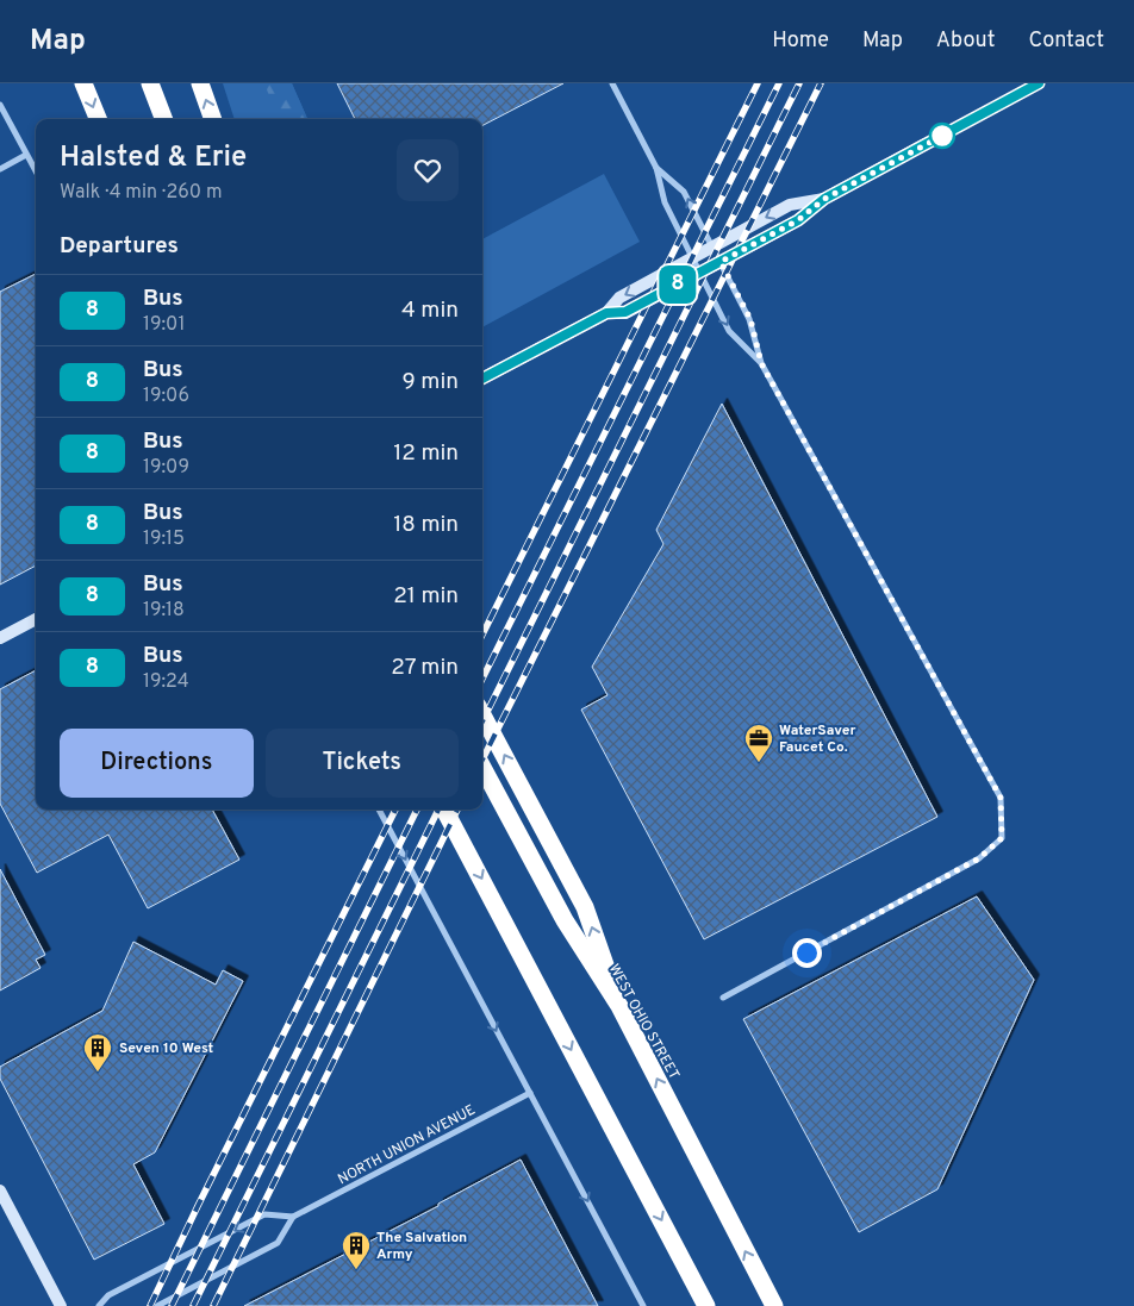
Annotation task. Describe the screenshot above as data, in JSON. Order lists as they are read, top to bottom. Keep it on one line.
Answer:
{"streets":{"highway":["WEST OHIO STREET"],"street":["NORTH UNION AVENUE"]},"places":{"office":["WaterSaver Faucet Co."],"building":["Seven 10 West","The Salvation Army"]},"lines":["bus line 8"],"page":{"header":"Map","nav":["Home","Map","About","Contact"],"on_map":"8","heading":[["Halsted & Erie","Walk · 4 min · 260 m"],"Departures"],"list":[{"mark":"8","name":"Bus","note":"19:01","value":"4 min"},{"mark":"8","name":"Bus","note":"19:06","value":"9 min"},{"mark":"8","name":"Bus","note":"19:09","value":"12 min"},{"mark":"8","name":"Bus","note":"19:15","value":"18 min"},{"mark":"8","name":"Bus","note":"19:18","value":"21 min"},{"mark":"8","name":"Bus","note":"19:24","value":"27 min"}],"buttons":["Directions","Tickets"]}}
